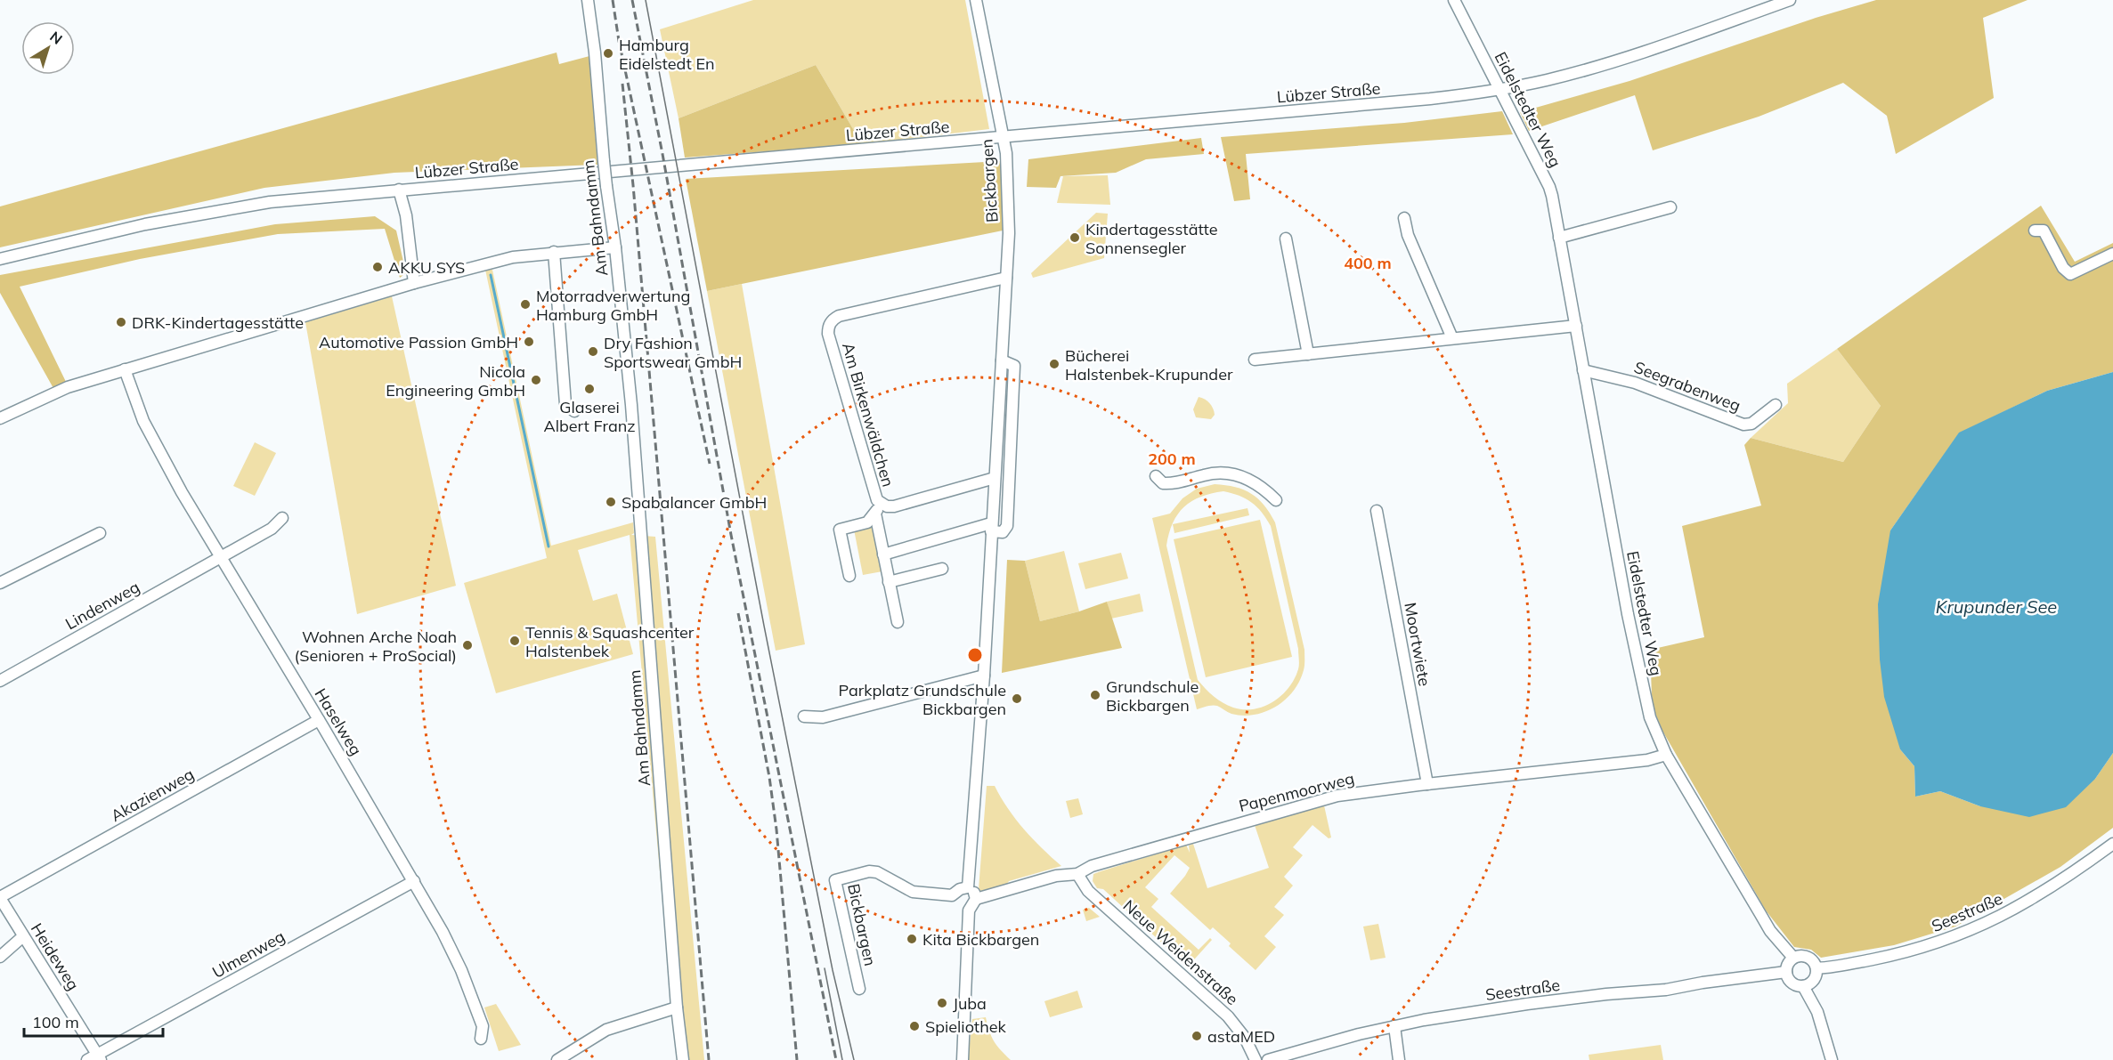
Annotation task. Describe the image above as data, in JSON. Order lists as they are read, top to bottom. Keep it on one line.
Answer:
{"streets":{"street":["Lübzer Straße","Eidelstedter Weg","Bickbargen","Am Bahndamm","Seegrabenweg","Am Birkenwäldchen","Lindenweg","Moortwiete","Haselweg","Papenmoorweg","Akazienweg","Seestraße","Neue Weidenstraße","Ulmenweg","Heideweg"]},"crossings":[["Lübzer Straße","Eidelstedter Weg"],["Lübzer Straße","Bickbargen"],["Eidelstedter Weg","Seegrabenweg"],["Eidelstedter Weg","Papenmoorweg"],["Eidelstedter Weg","Seestraße"],["Bickbargen","Am Birkenwäldchen"],["Lindenweg","Haselweg"],["Moortwiete","Papenmoorweg"],["Haselweg","Akazienweg"],["Haselweg","Ulmenweg"],["Papenmoorweg","Neue Weidenstraße"],["Akazienweg","Heideweg"],["Ulmenweg","Heideweg"]],"water":["Krupunder See"],"places":["Hamburg Eidelstedt En","Kindertagesstätte Sonnensegler","AKKU SYS","Motorradverwertung Hamburg GmbH","DRK-Kindertagesstätte","Automotive Passion GmbH","Dry Fashion Sportswear GmbH","Bücherei Halstenbek-Krupunder","Nicola Engineering GmbH","Glaserei Albert Franz","Spabalancer GmbH","Tennis & Squashcenter Halstenbek","Wohnen Arche Noah (Senioren + ProSocial)","Grundschule Bickbargen","Parkplatz Grundschule Bickbargen","Kita Bickbargen","Juba","Spieliothek","astaMED"],"scale_bar":"100 m","north":"top right","rings":["400 m","200 m"]}
